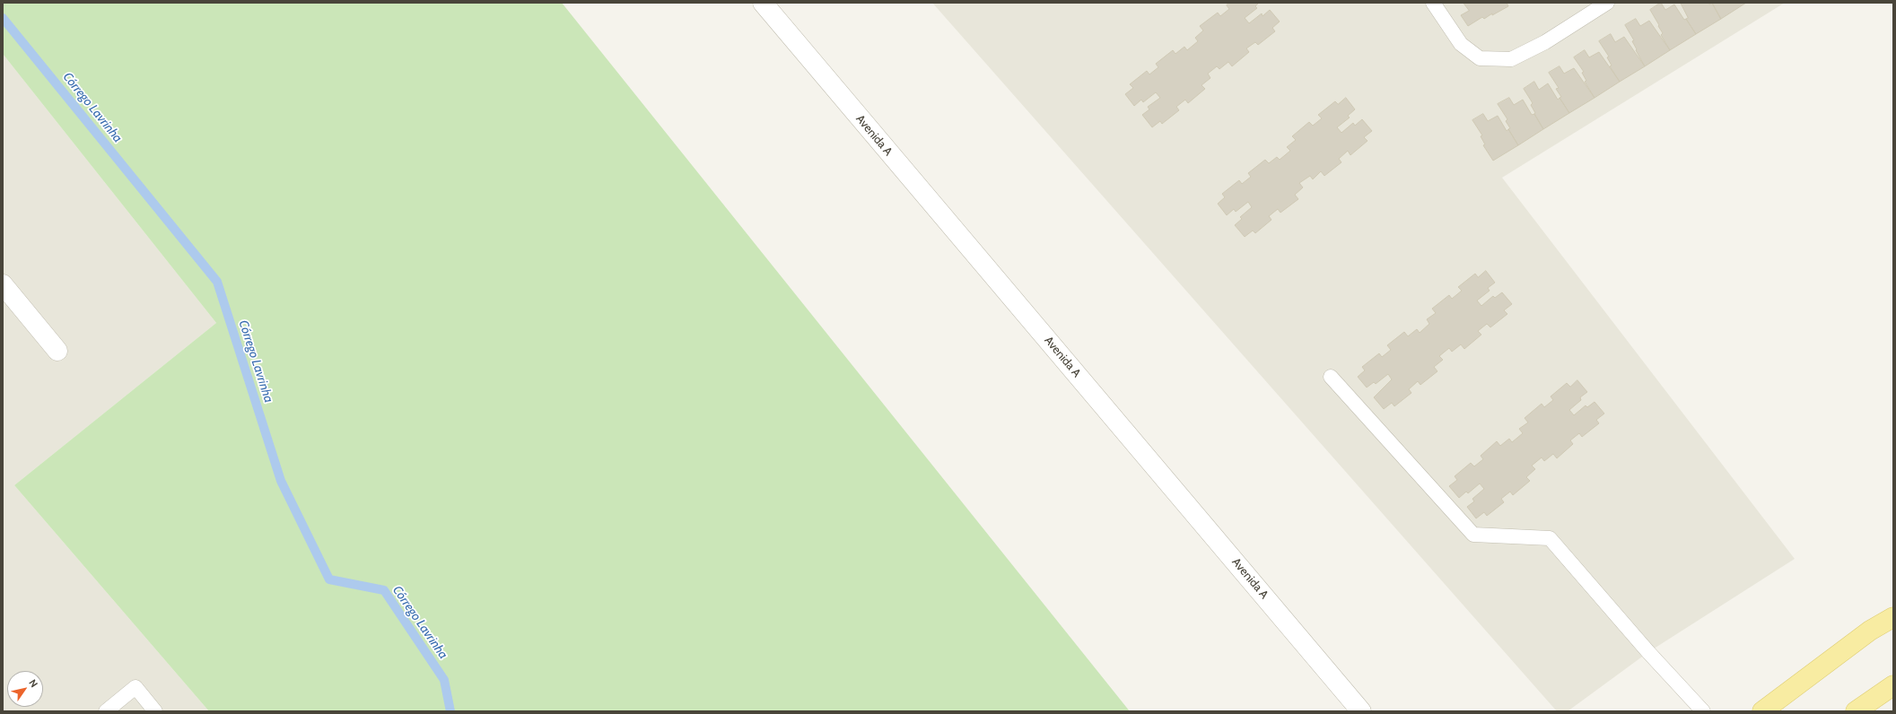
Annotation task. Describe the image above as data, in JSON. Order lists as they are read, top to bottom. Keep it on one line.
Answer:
{"streets":{"street":["Avenida A"]},"water":["Córrego Lavrinha"],"north":"top right"}
